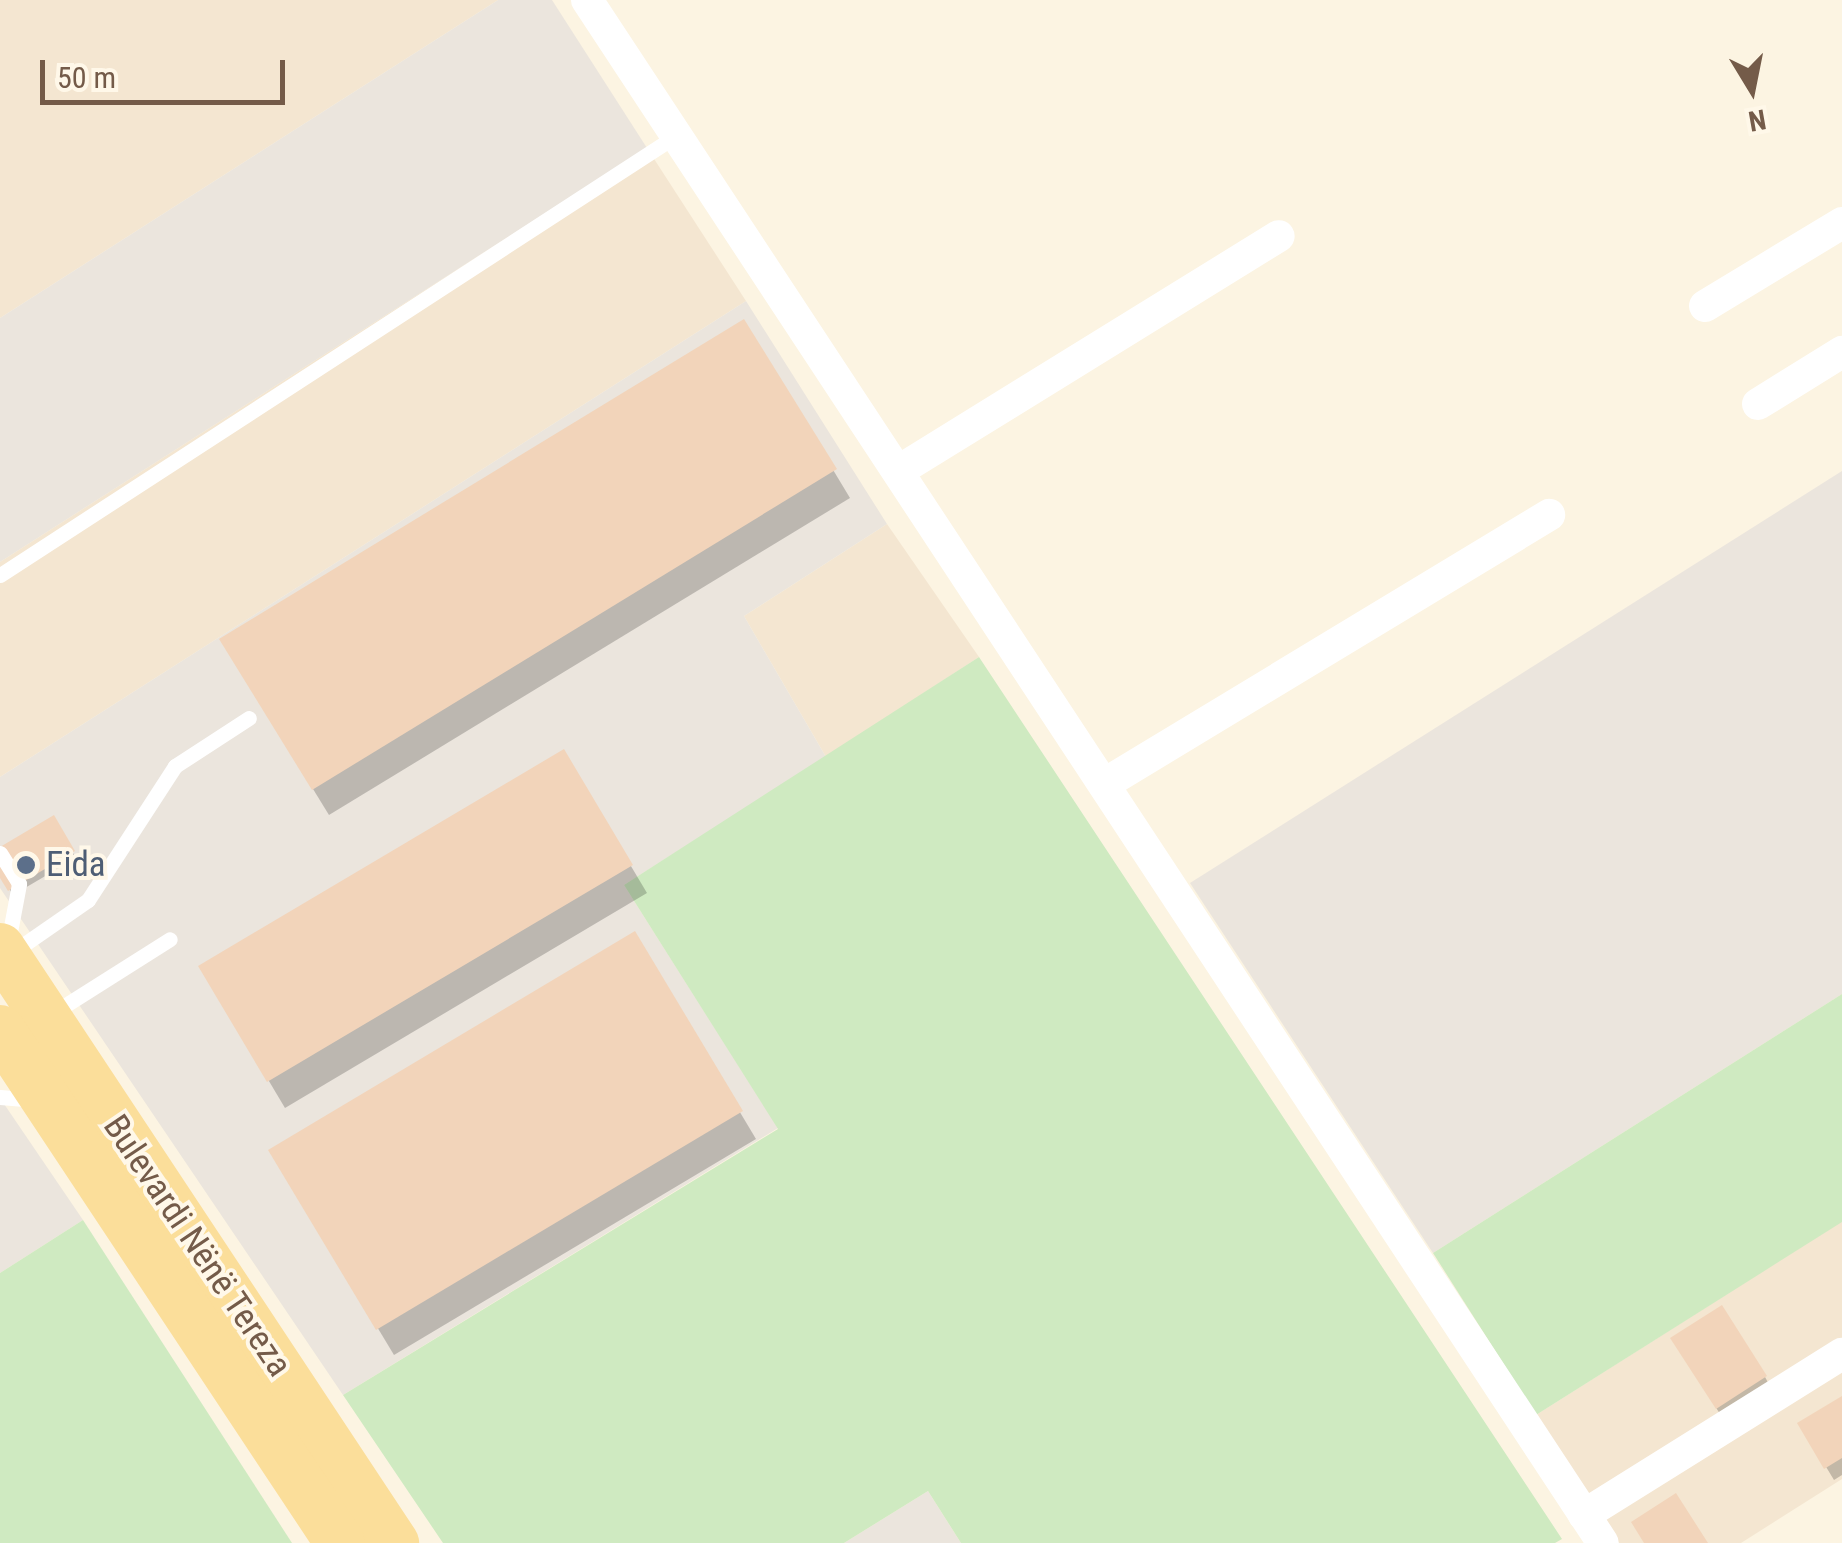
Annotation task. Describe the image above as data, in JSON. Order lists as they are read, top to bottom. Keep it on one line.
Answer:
{"streets":{"main road":["Bulevardi Nënë Tereza"]},"places":["Eida"],"scale_bar":"50 m","north":"bottom"}
